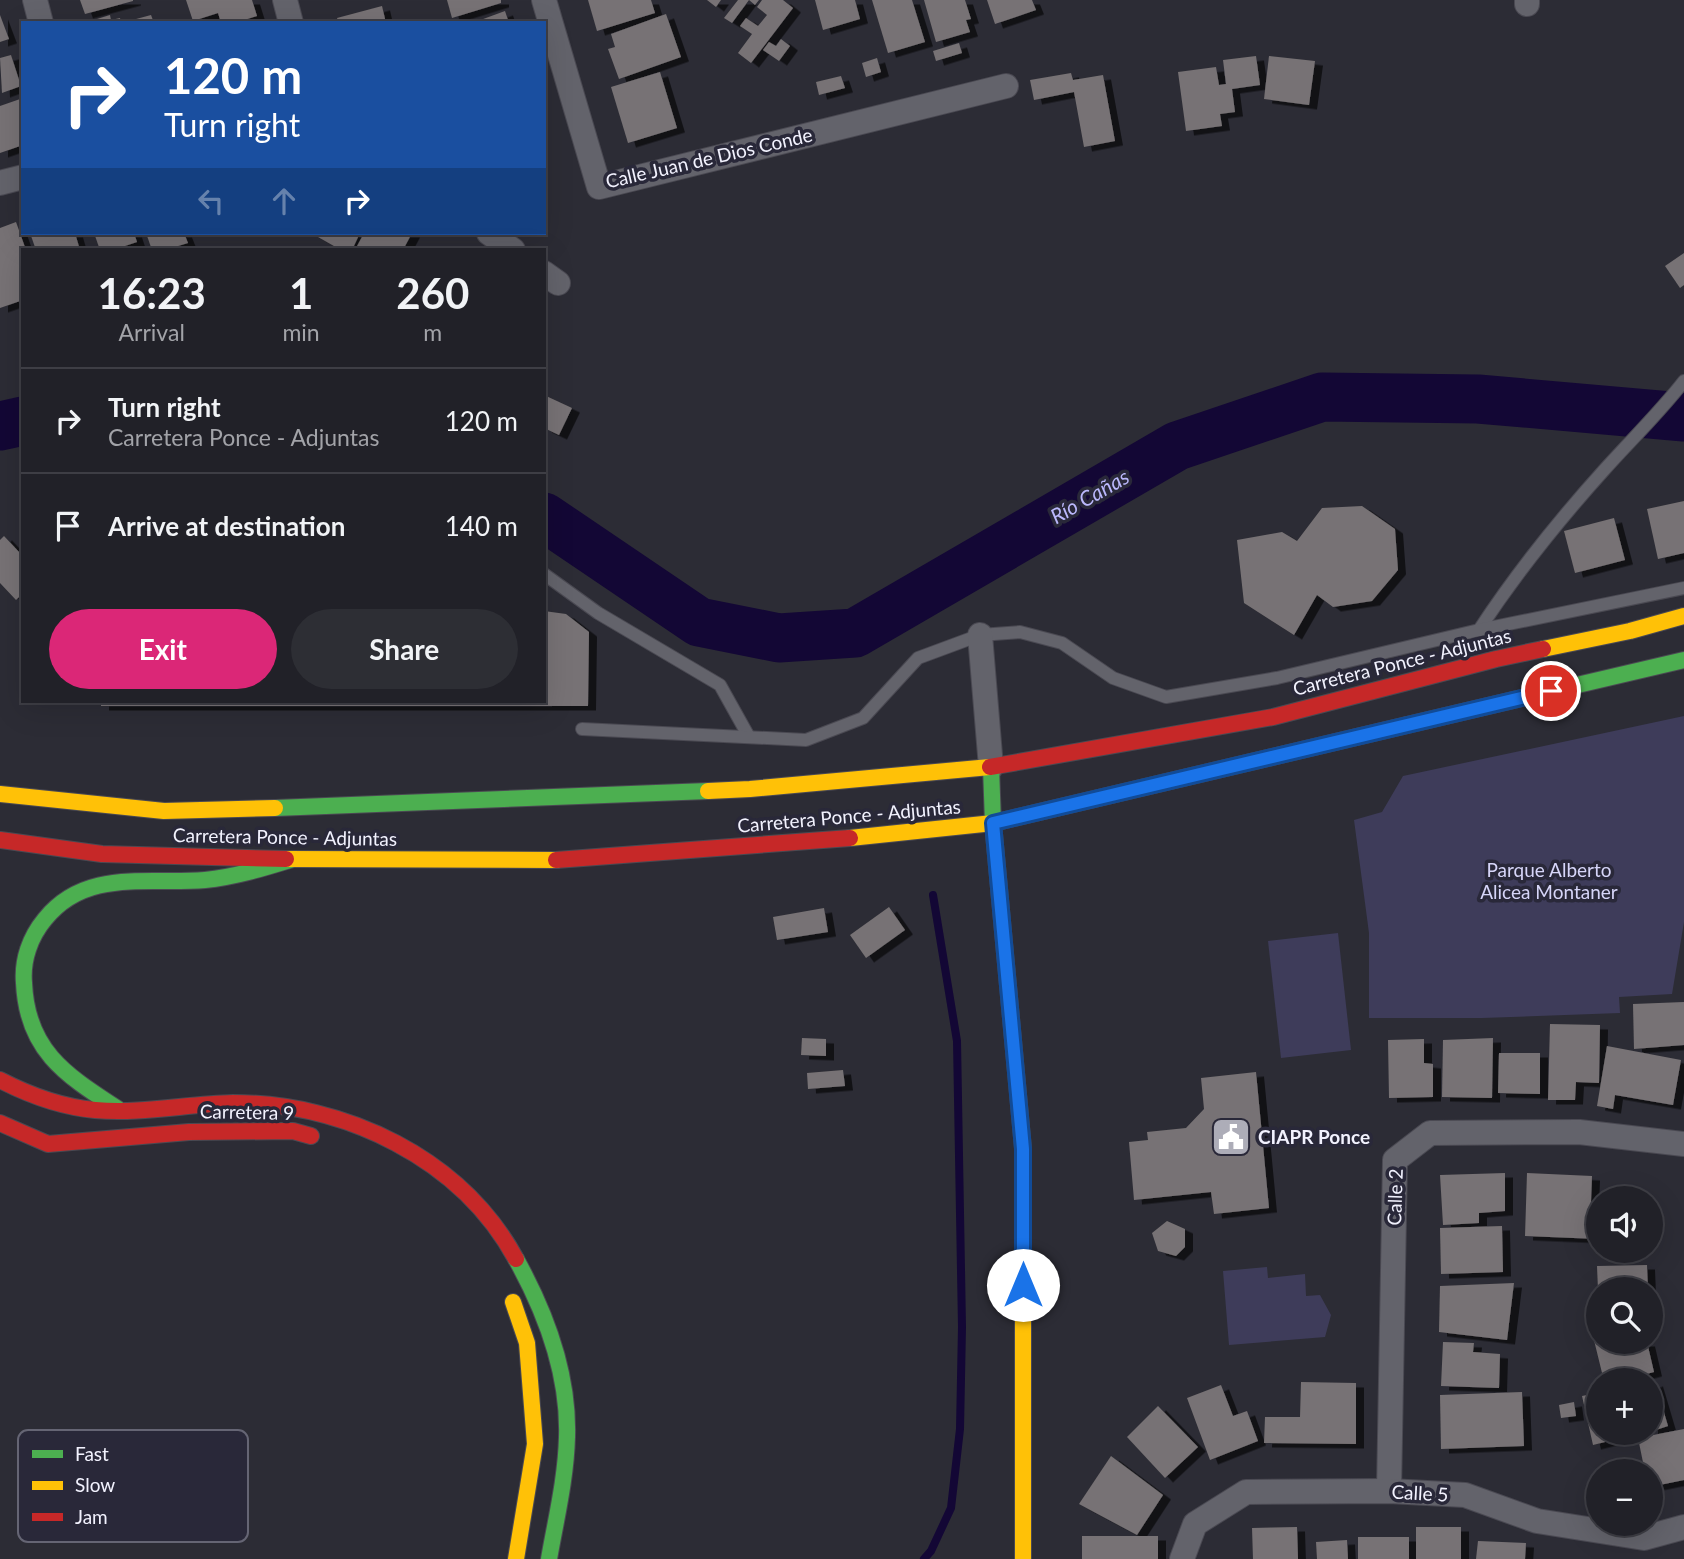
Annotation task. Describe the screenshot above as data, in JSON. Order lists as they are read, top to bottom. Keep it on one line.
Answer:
{"streets":{"main road":["Carretera Ponce - Adjuntas","Carretera 9"],"street":["Calle Juan de Dios Conde","Calle 2","Calle 5"]},"crossings":[["Calle 2","Calle 5"]],"water":["Río Cañas"],"parks":["Parque Alberto Alicea Montaner"],"places":{"public building":["CIAPR Ponce"]},"legend":["Fast","Slow","Jam"],"page":{"turn":["120 m","Turn right"],"eta":["16:23","Arrival","1","min","260","m"],"list":[{"name":"Turn right","note":"Carretera Ponce - Adjuntas","value":"120 m"},{"name":"Arrive at destination","value":"140 m"}],"buttons":["Exit","Share"],"map_buttons":["+","−"]}}
